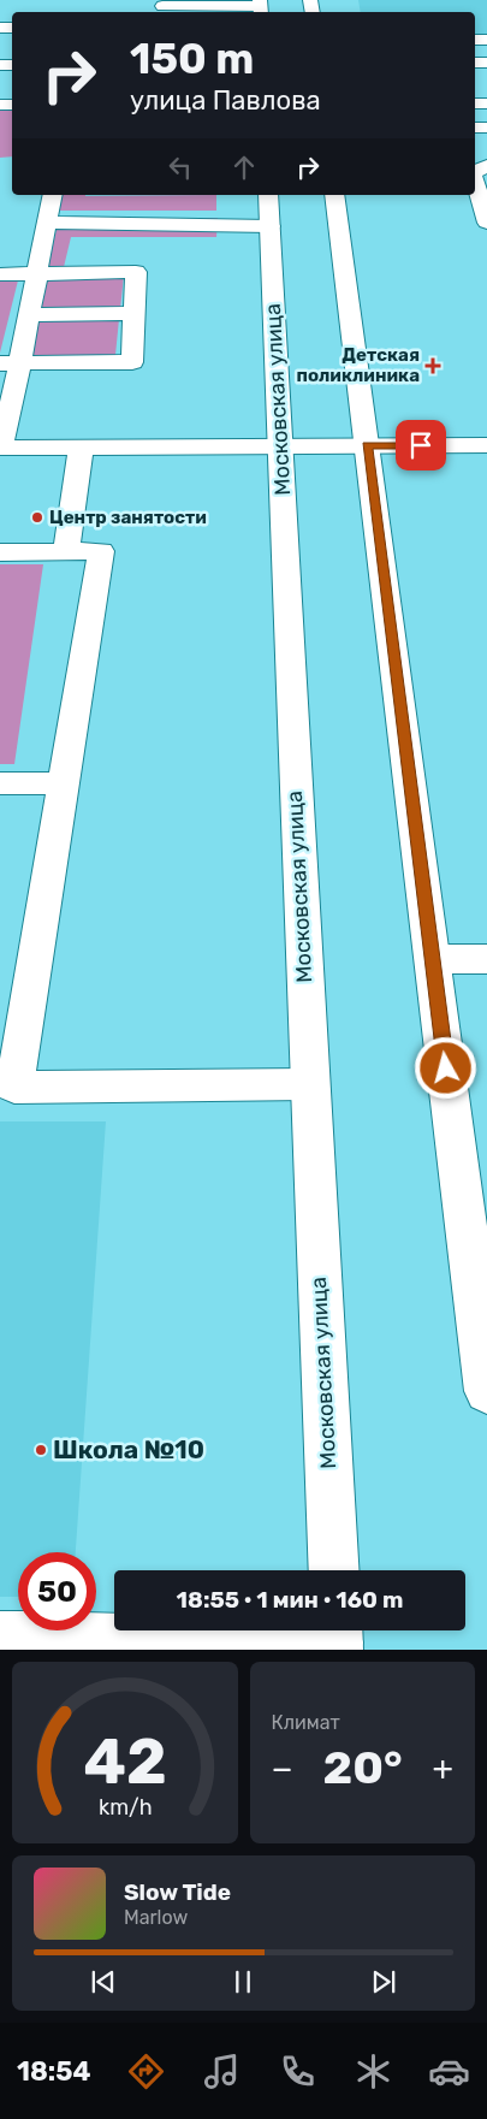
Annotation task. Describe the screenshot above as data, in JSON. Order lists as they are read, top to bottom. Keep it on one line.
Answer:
{"streets":{"main road":["Московская улица"]},"places":{"health":["Детская поликлиника"],"other":["Центр занятости","Школа №10"]},"page":{"turn":["150 m","улица Павлова"],"limit":"50","trip":"18:55 · 1 мин · 160 m","tile":"Климат","heat":["−","20°","+"],"song":["Slow Tide","Marlow"],"tabs":"18:54","gauge":["42","km/h"]}}
